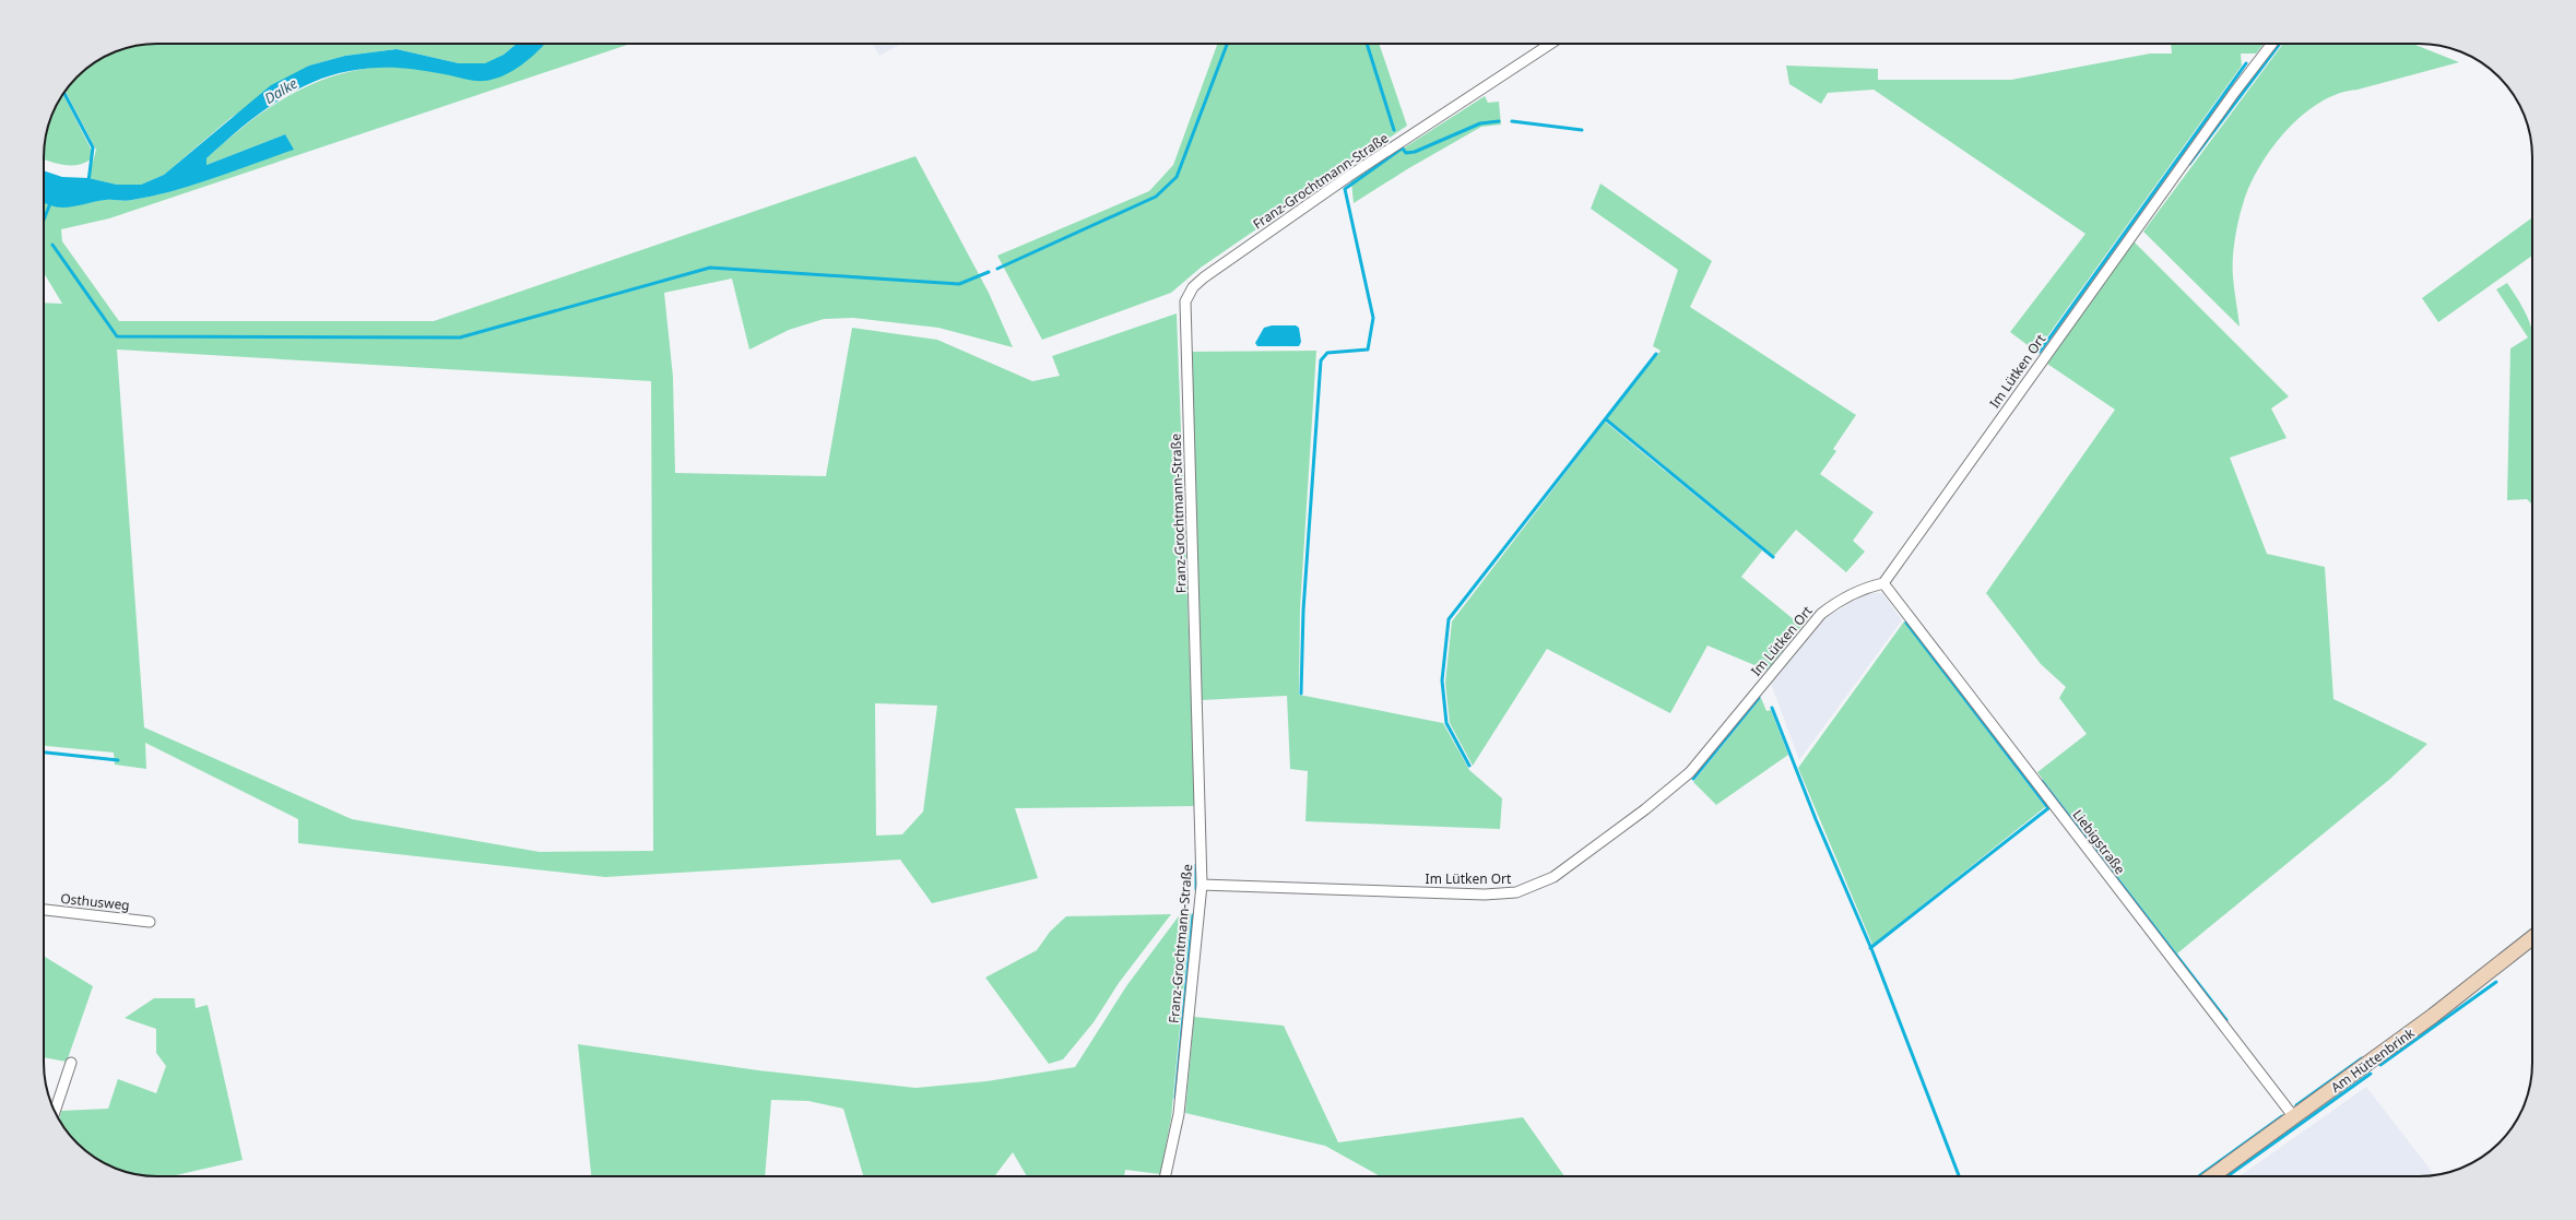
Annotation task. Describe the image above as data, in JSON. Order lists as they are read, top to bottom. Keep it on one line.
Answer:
{"streets":{"street":["Franz-Grochtmann-Straße","Im Lütken Ort","Liebigstraße","Osthusweg","Am Hüttenbrink"]},"crossings":[["Franz-Grochtmann-Straße","Im Lütken Ort"],["Im Lütken Ort","Liebigstraße"],["Liebigstraße","Am Hüttenbrink"]],"water":["Dalke"]}
